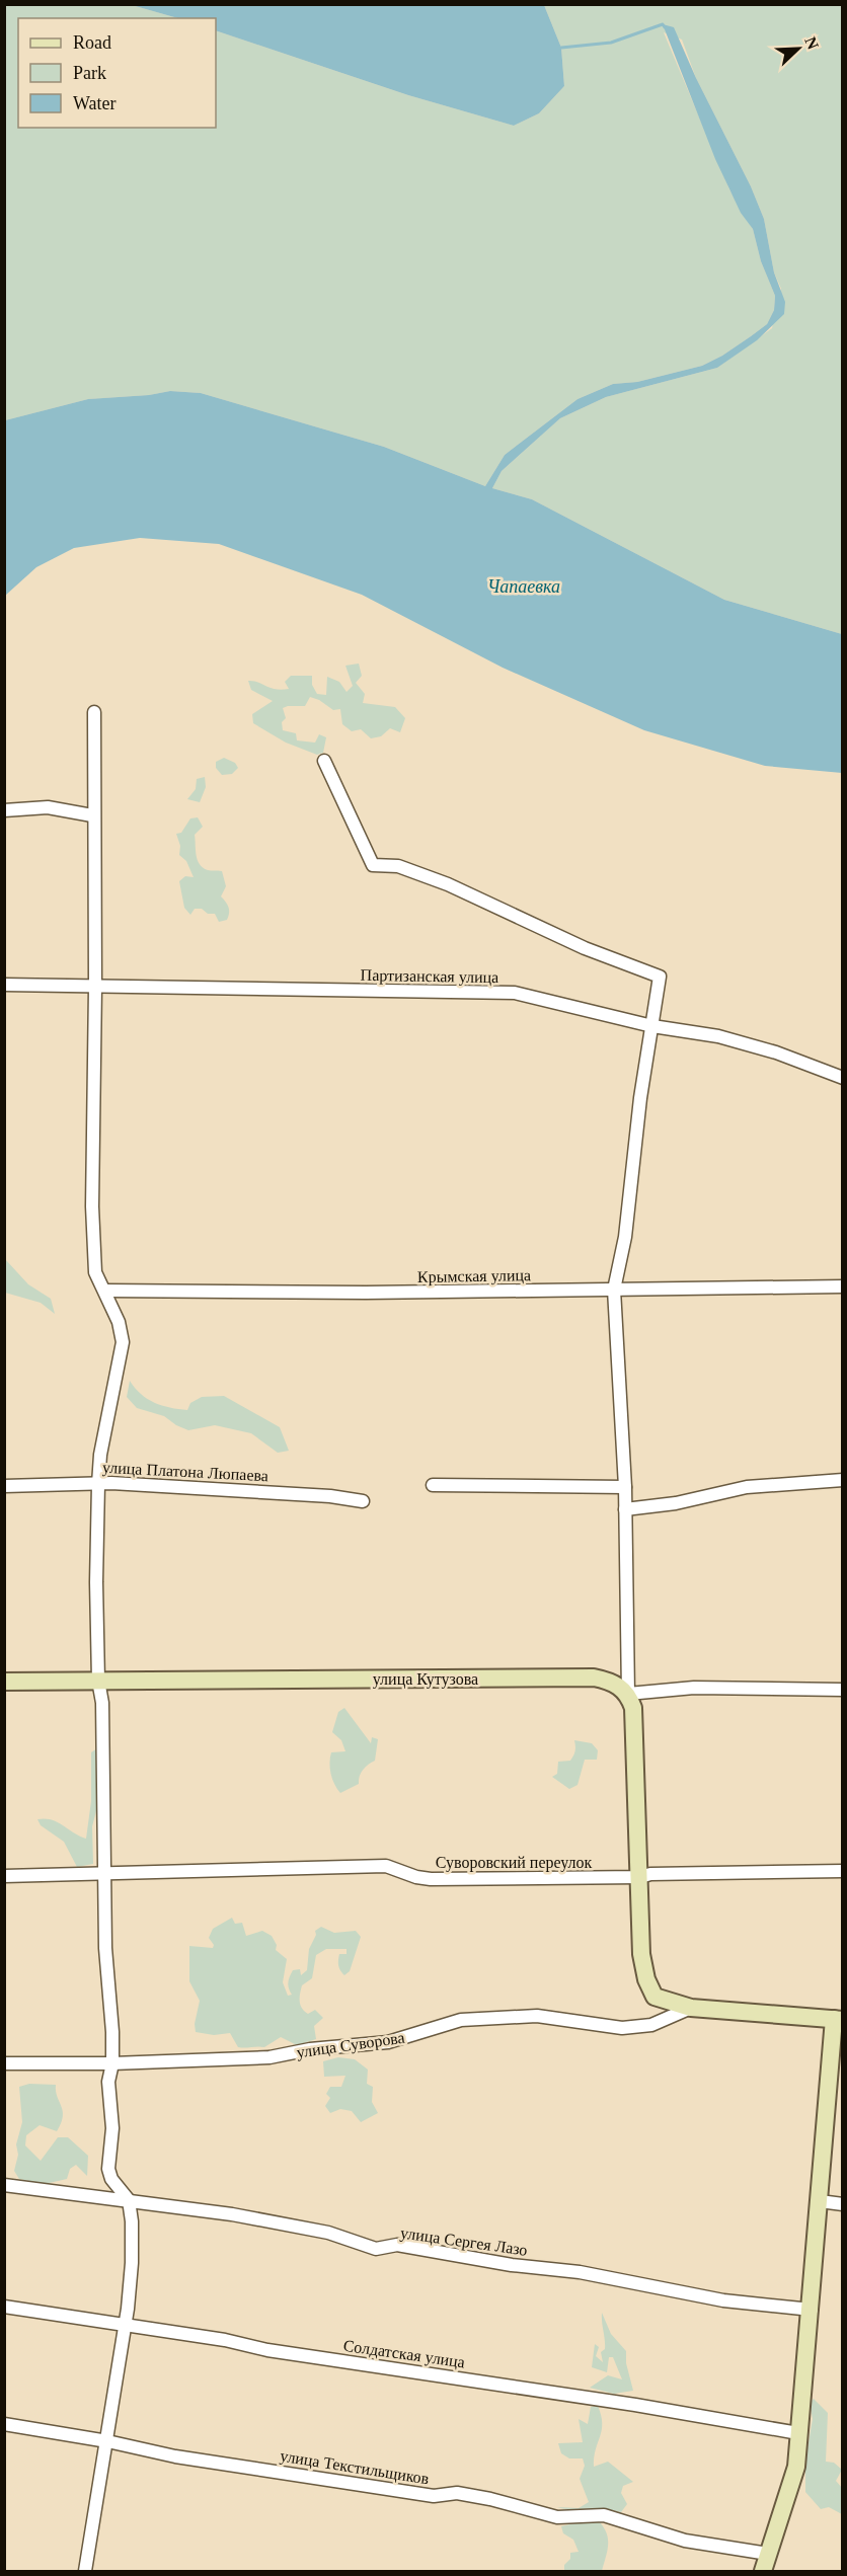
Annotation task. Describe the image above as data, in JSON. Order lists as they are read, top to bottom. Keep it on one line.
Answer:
{"streets":{"street":["Партизанская улица","Крымская улица","улица Платона Люпаева","улица Кутузова","Суворовский переулок","улица Суворова","улица Сергея Лазо","Солдатская улица","улица Текстильщиков"]},"crossings":[["Суворовский переулок","улица Суворова"]],"water":["Чапаевка"],"legend":["Road","Park","Water"],"north":"top right"}
